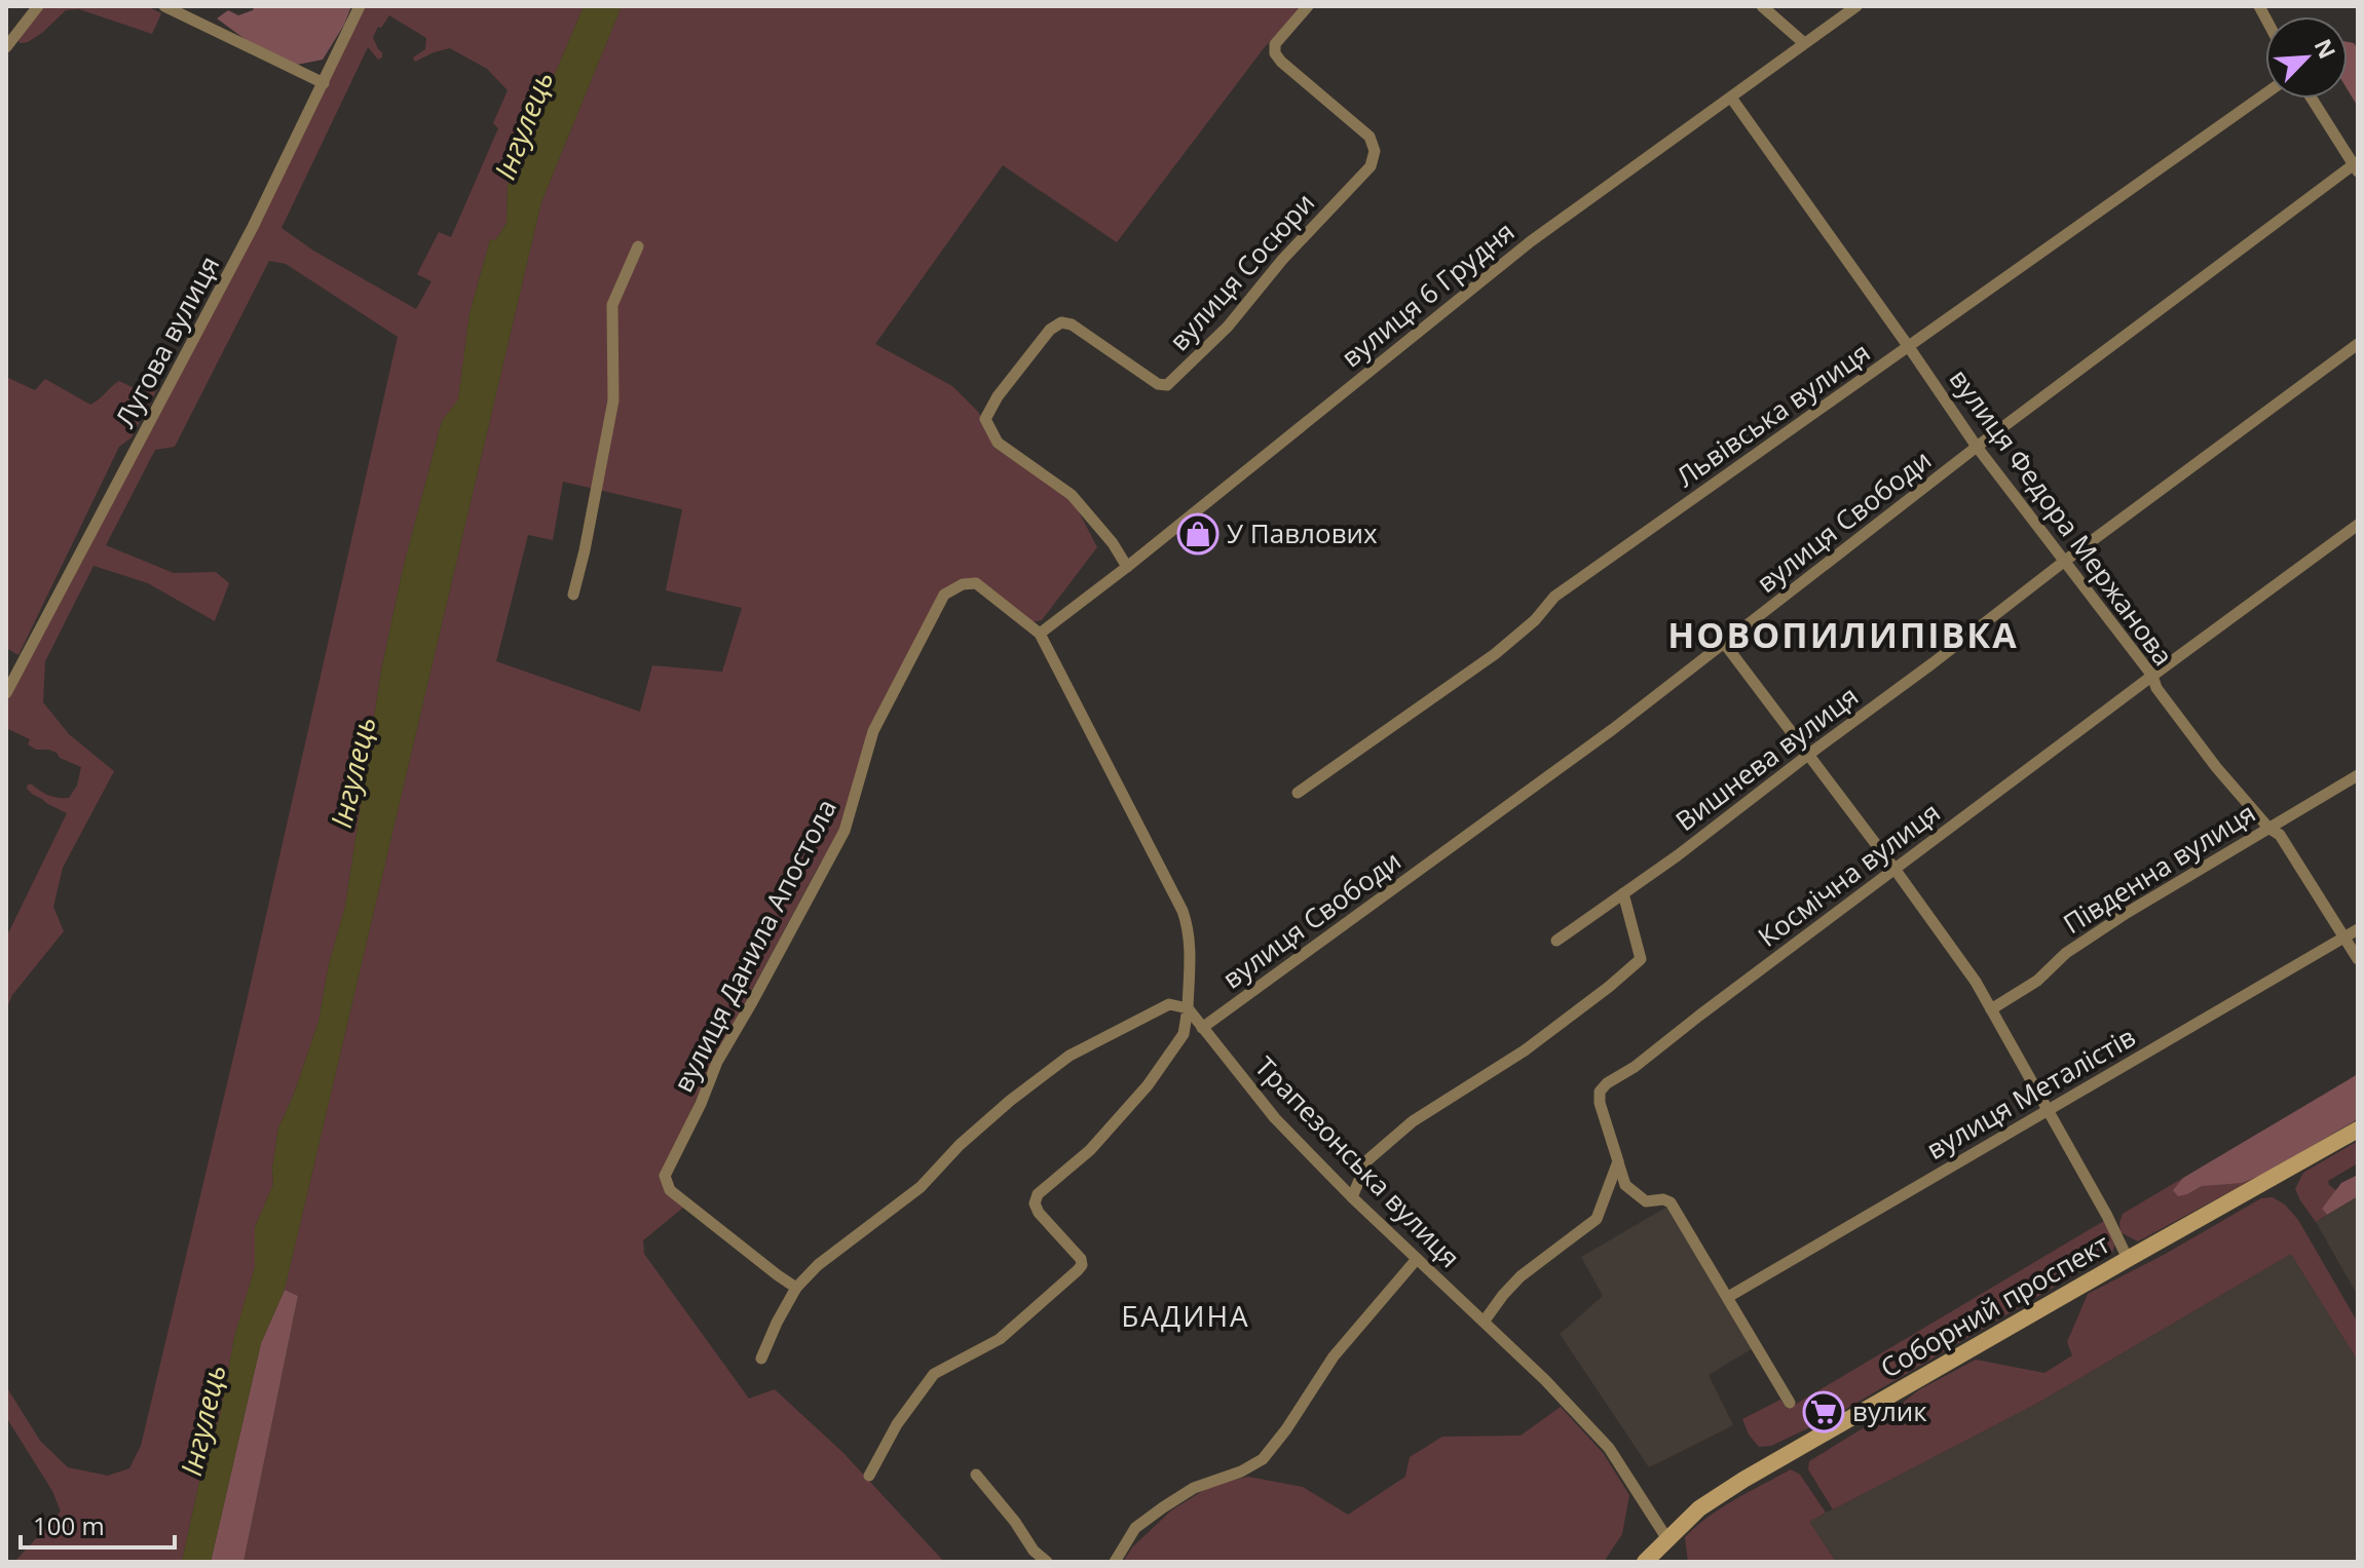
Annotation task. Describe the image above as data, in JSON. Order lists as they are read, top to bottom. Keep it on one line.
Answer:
{"streets":{"main road":["Соборний проспект"],"street":["вулиця Сосюри","вулиця 6 Грудня","Лугова вулиця","Львівська вулиця","вулиця Федора Мержанова","вулиця Свободи","Вишнева вулиця","Південна вулиця","Космічна вулиця","вулиця Данила Апостола","вулиця Металістів","Трапезонська вулиця"]},"crossings":[["вулиця Сосюри","вулиця 6 Грудня"],["вулиця 6 Грудня","вулиця Федора Мержанова"],["вулиця 6 Грудня","вулиця Данила Апостола"],["Львівська вулиця","вулиця Федора Мержанова"],["вулиця Федора Мержанова","вулиця Свободи"],["вулиця Федора Мержанова","Вишнева вулиця"],["вулиця Федора Мержанова","Південна вулиця"],["вулиця Федора Мержанова","Космічна вулиця"],["вулиця Федора Мержанова","вулиця Металістів"],["вулиця Свободи","Трапезонська вулиця"],["Космічна вулиця","вулиця Металістів"],["Трапезонська вулиця","Соборний проспект"]],"districts":["НОВОПИЛИПІВКА","БАДИНА"],"water":["Інгулець"],"places":{"shop":["У Павлових"],"supermarket":["вулик"]},"scale_bar":"100 m","north":"top right"}
